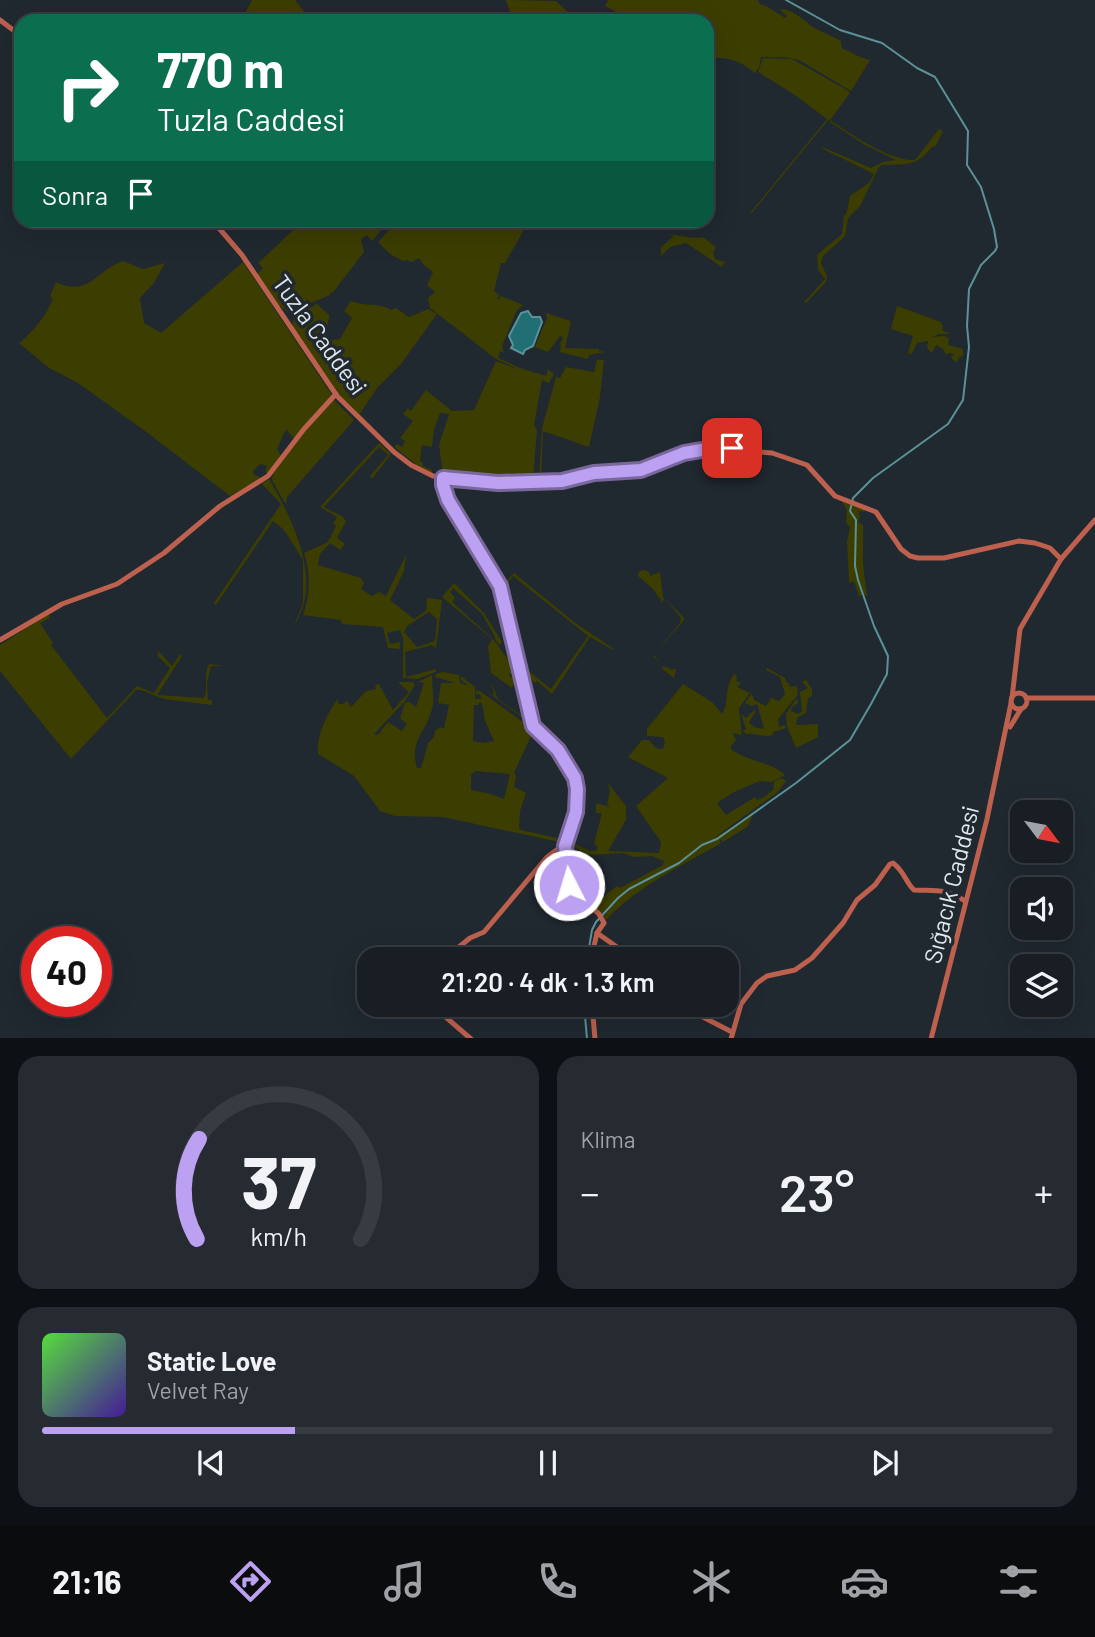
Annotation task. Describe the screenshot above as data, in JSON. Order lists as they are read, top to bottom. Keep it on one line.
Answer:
{"streets":{"street":["Tuzla Caddesi","Sığacık Caddesi"]},"north":"bottom right","page":{"turn":["770 m","Tuzla Caddesi"],"then":"Sonra","limit":"40","trip":"21:20 · 4 dk · 1.3 km","tile":"Klima","heat":["−","23°","+"],"song":["Static Love","Velvet Ray"],"tabs":"21:16","gauge":["37","km/h"]}}
